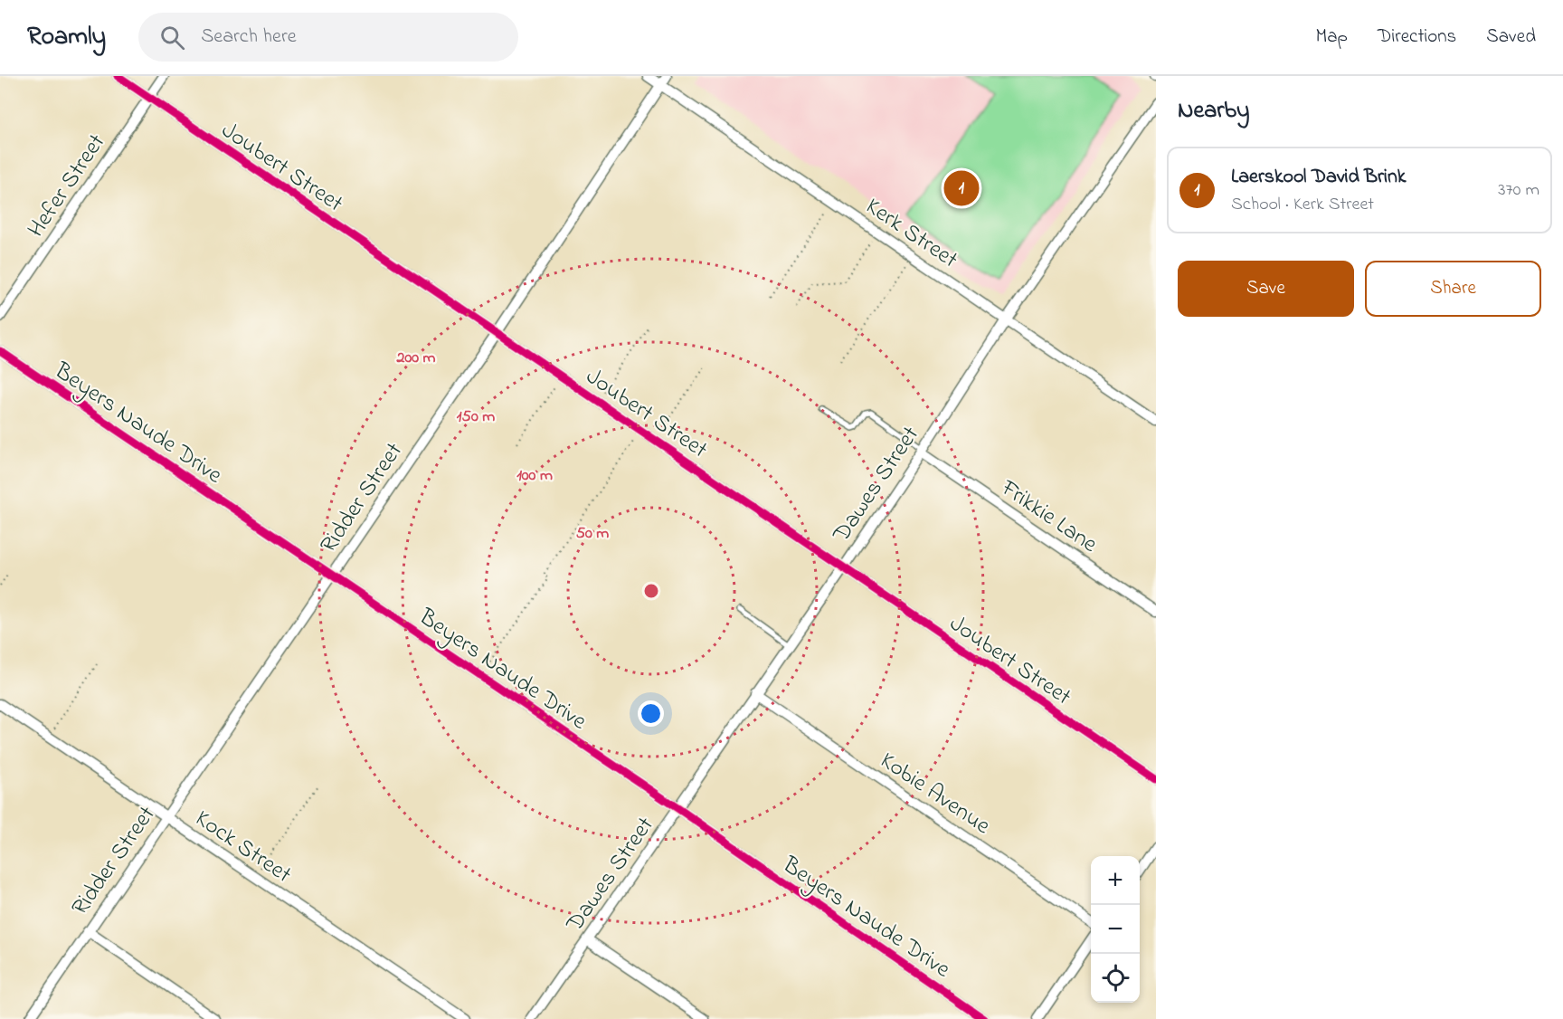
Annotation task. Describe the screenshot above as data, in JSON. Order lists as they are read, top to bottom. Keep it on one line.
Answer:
{"streets":{"street":["Joubert Street","Hefer Street","Kerk Street","Beyers Naude Drive","Dawes Street","Ridder Street","Frikkie Lane","Kobie Avenue","Kock Street"]},"crossings":[["Joubert Street","Hefer Street"],["Joubert Street","Dawes Street"],["Joubert Street","Ridder Street"],["Kerk Street","Dawes Street"],["Kerk Street","Ridder Street"],["Beyers Naude Drive","Dawes Street"],["Beyers Naude Drive","Ridder Street"],["Dawes Street","Frikkie Lane"],["Dawes Street","Kobie Avenue"],["Ridder Street","Kock Street"]],"page":{"header":"Roamly","search":"Search here","nav":["Map","Directions","Saved"],"heading":"Nearby","list":[{"mark":"1","name":"Laerskool David Brink","note":"School · Kerk Street","value":"370 m"}],"pins":"1","buttons":["Save","Share"],"map_buttons":["+","−"]},"rings":["200 m","150 m","100 m","50 m"]}
